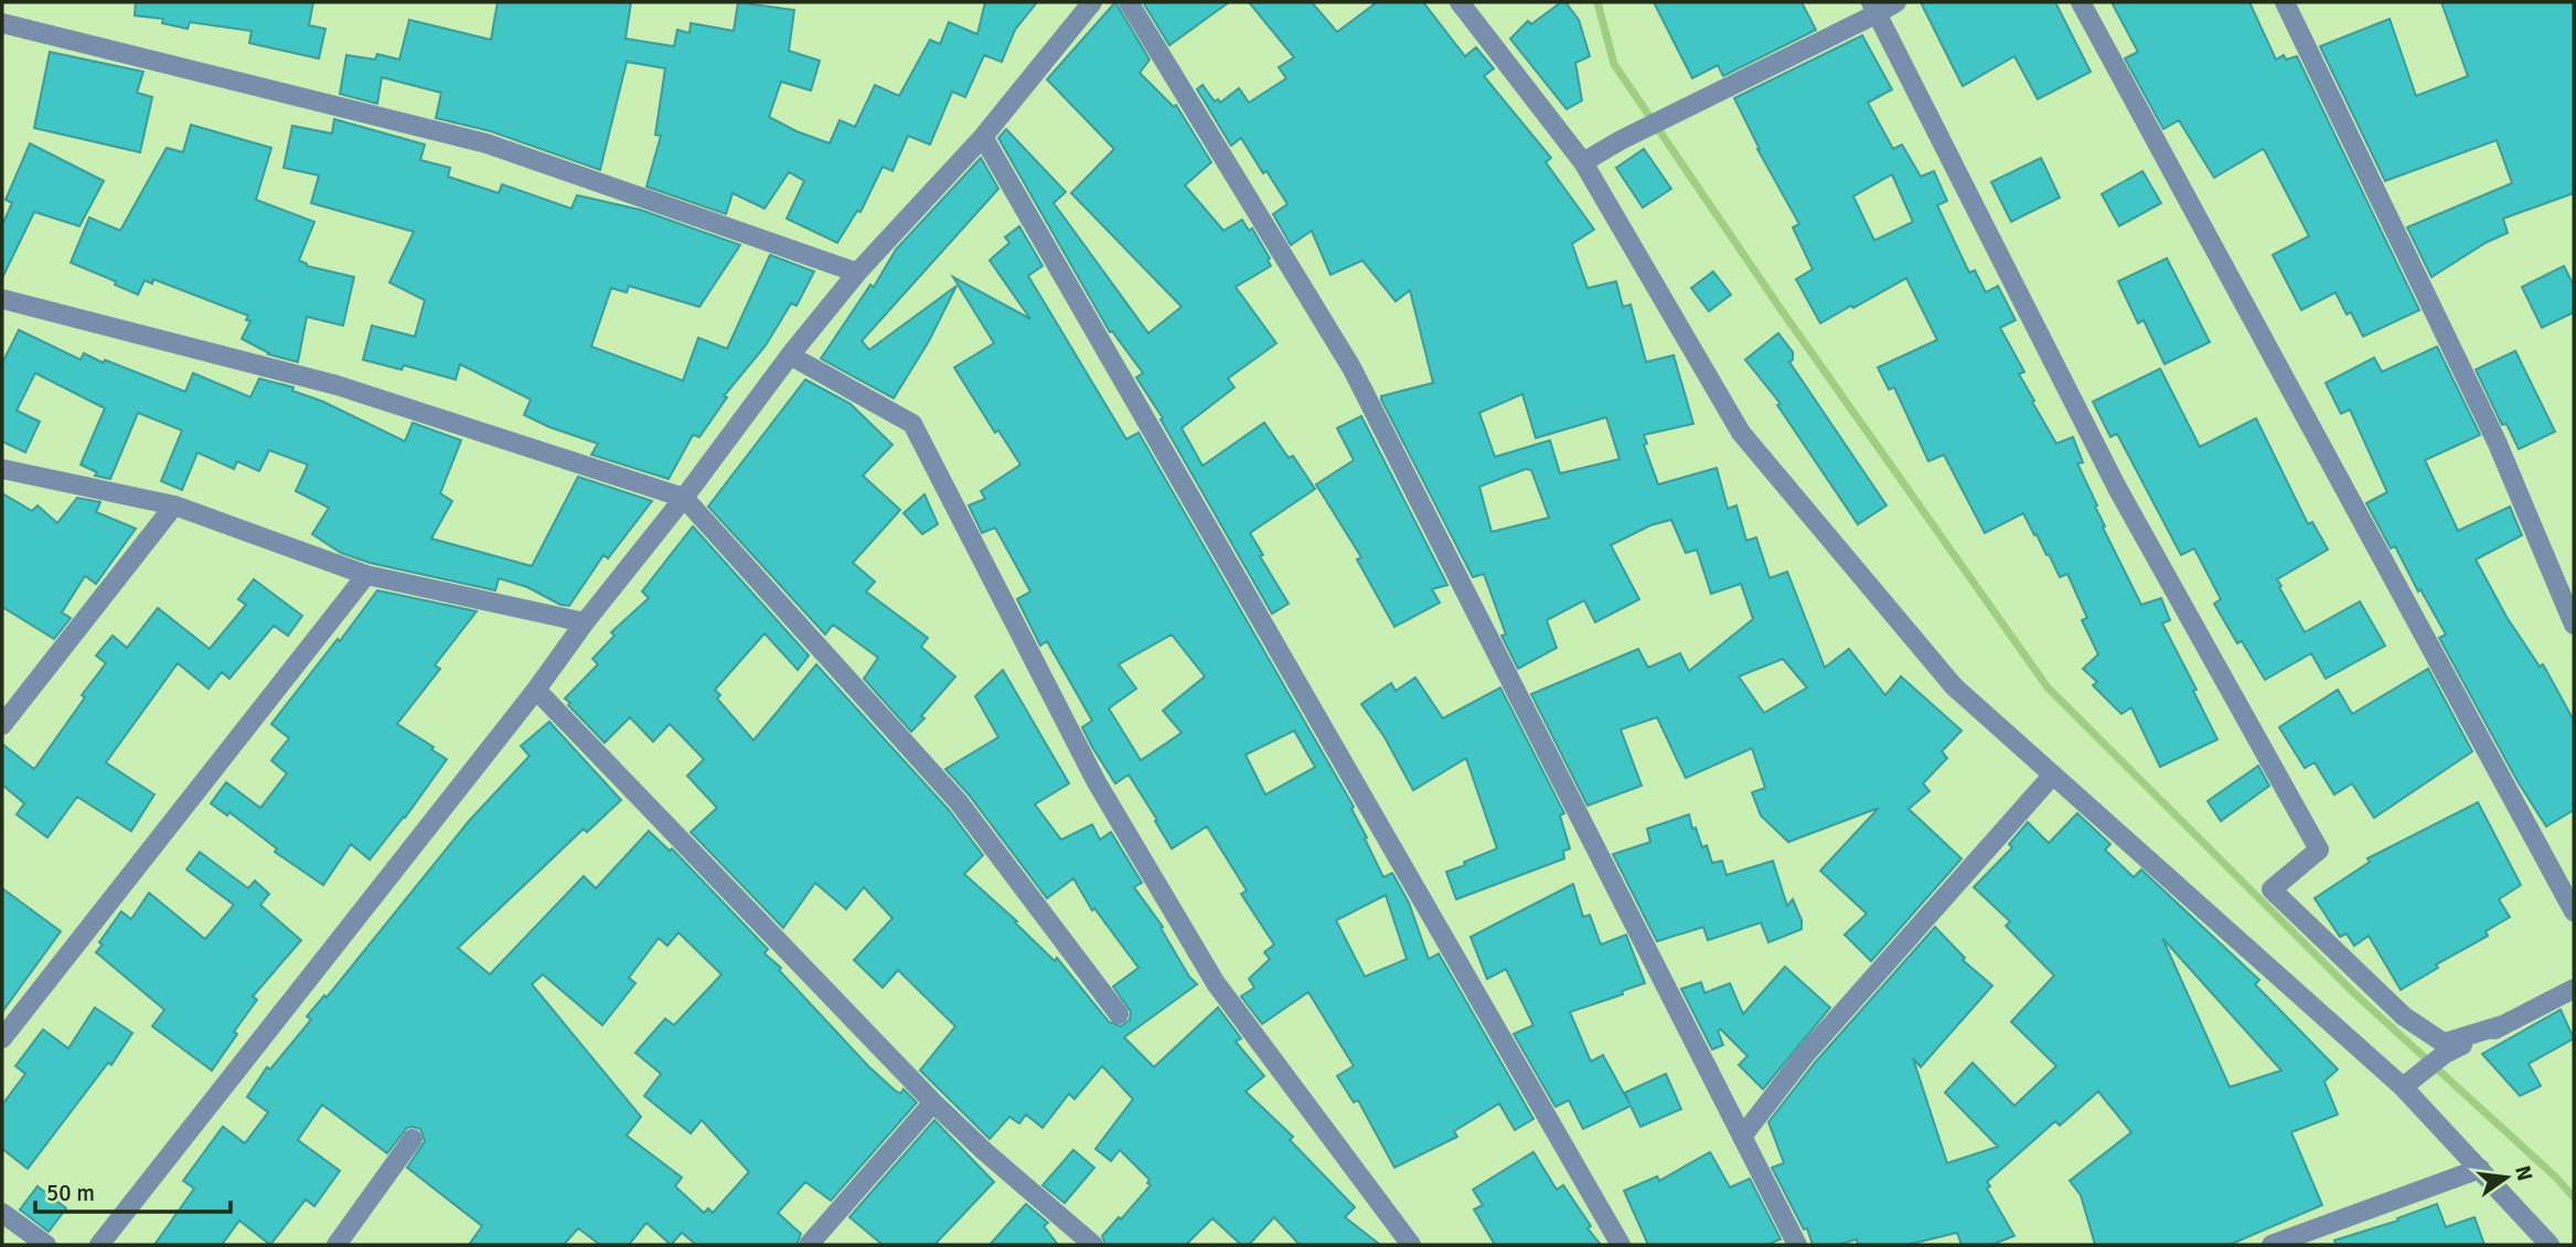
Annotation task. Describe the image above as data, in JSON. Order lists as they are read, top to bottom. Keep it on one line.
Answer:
{"scale_bar":"50 m","north":"right"}
